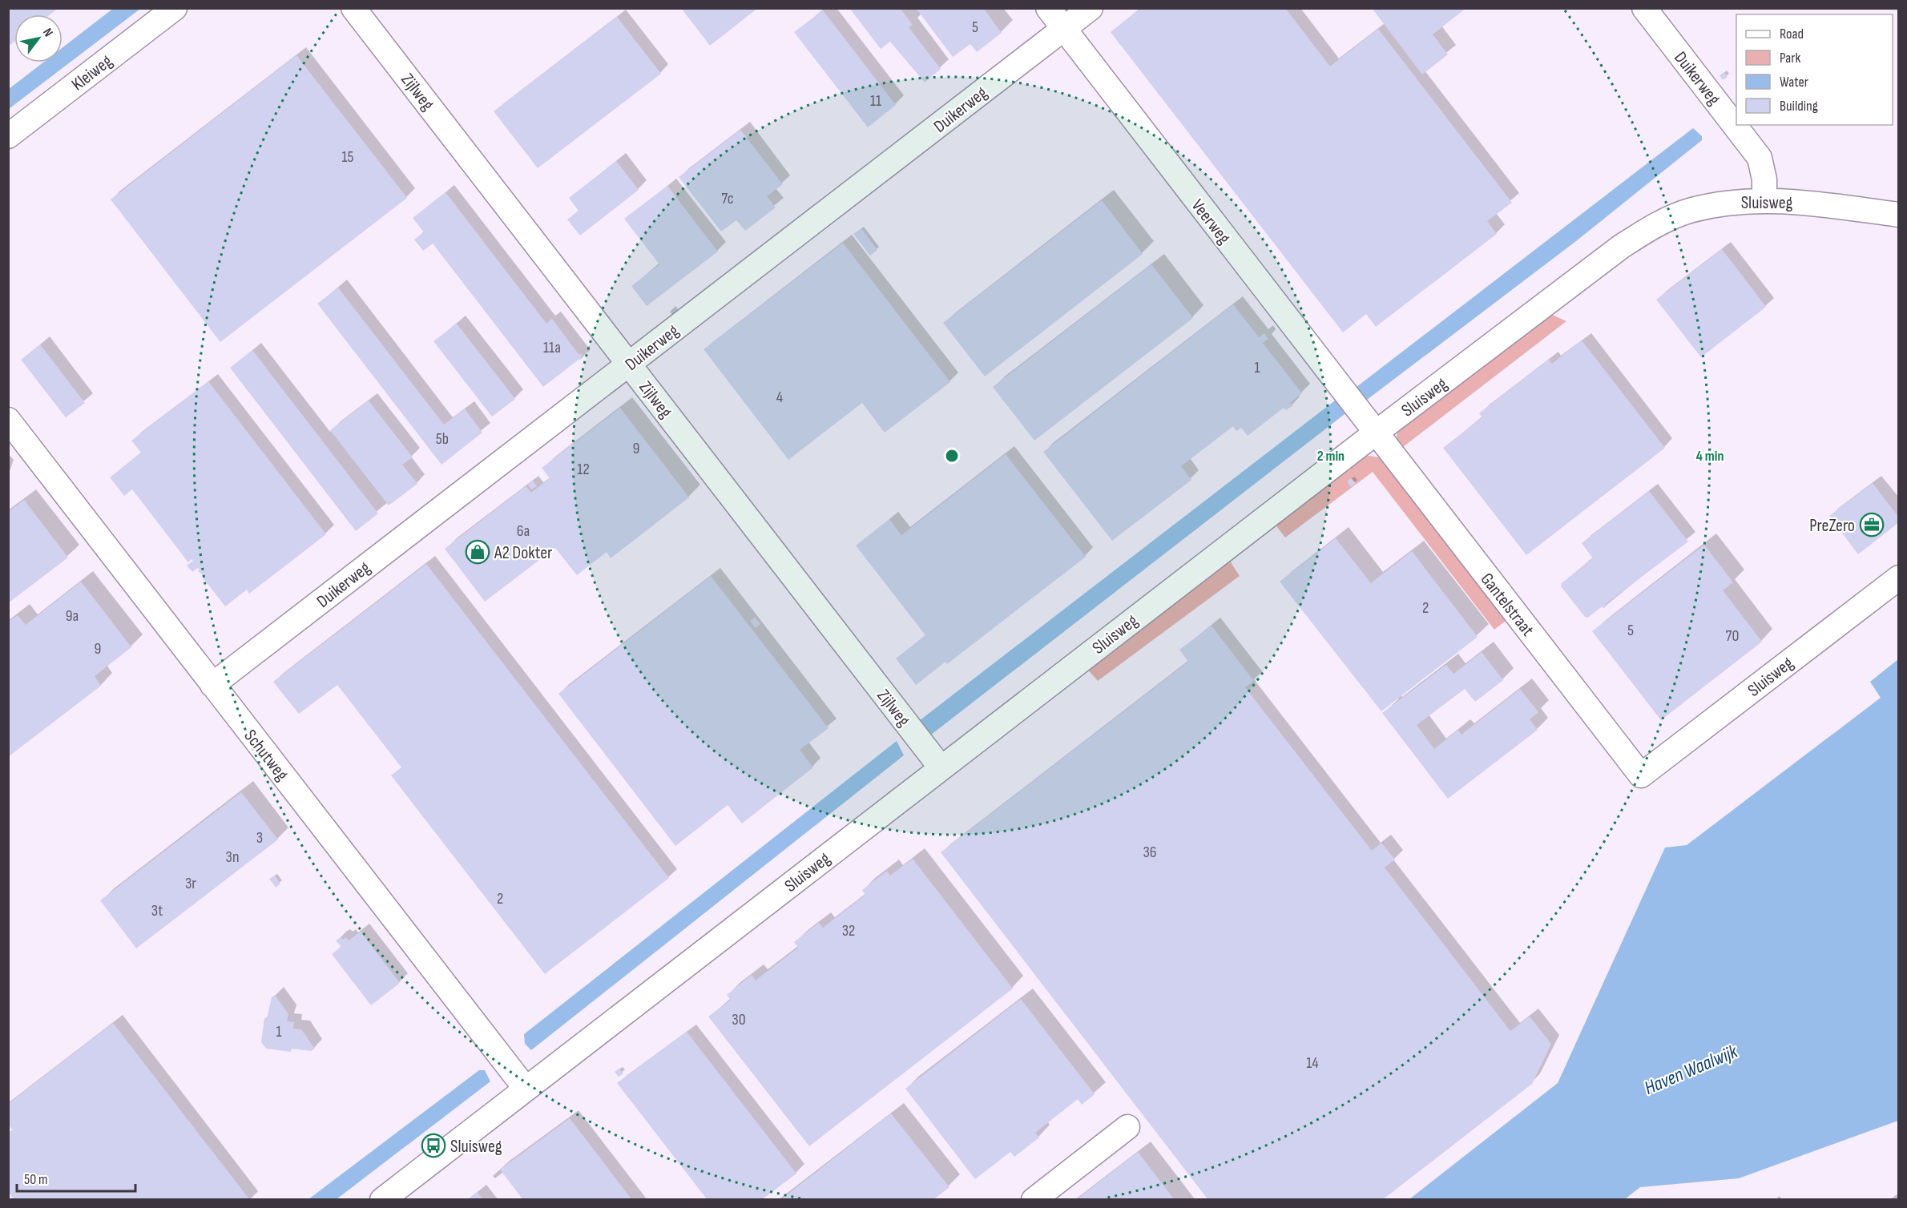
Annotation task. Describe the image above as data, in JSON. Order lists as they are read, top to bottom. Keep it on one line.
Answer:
{"streets":{"street":["Kleiweg","Duikerweg","Zijlweg","Sluisweg","Veerweg","Gantelstraat","Schutweg"]},"crossings":[["Duikerweg","Zijlweg"],["Duikerweg","Sluisweg"],["Duikerweg","Veerweg"],["Duikerweg","Schutweg"],["Zijlweg","Sluisweg"],["Sluisweg","Veerweg"],["Sluisweg","Gantelstraat"],["Sluisweg","Schutweg"],["Veerweg","Gantelstraat"]],"water":["Haven Waalwijk"],"places":{"office":["PreZero"],"shop":["A2 Dokter"],"bus stop":["Sluisweg"]},"house_numbers":["5","11","15","7c","11a","1","4","5b","9","12","6a","2","9a","5","70","9","3","36","3n","3r","2","3t","32","30","1","14"],"legend":["Road","Park","Water","Building"],"scale_bar":"50 m","north":"top right","rings":["2 min","4 min"]}
